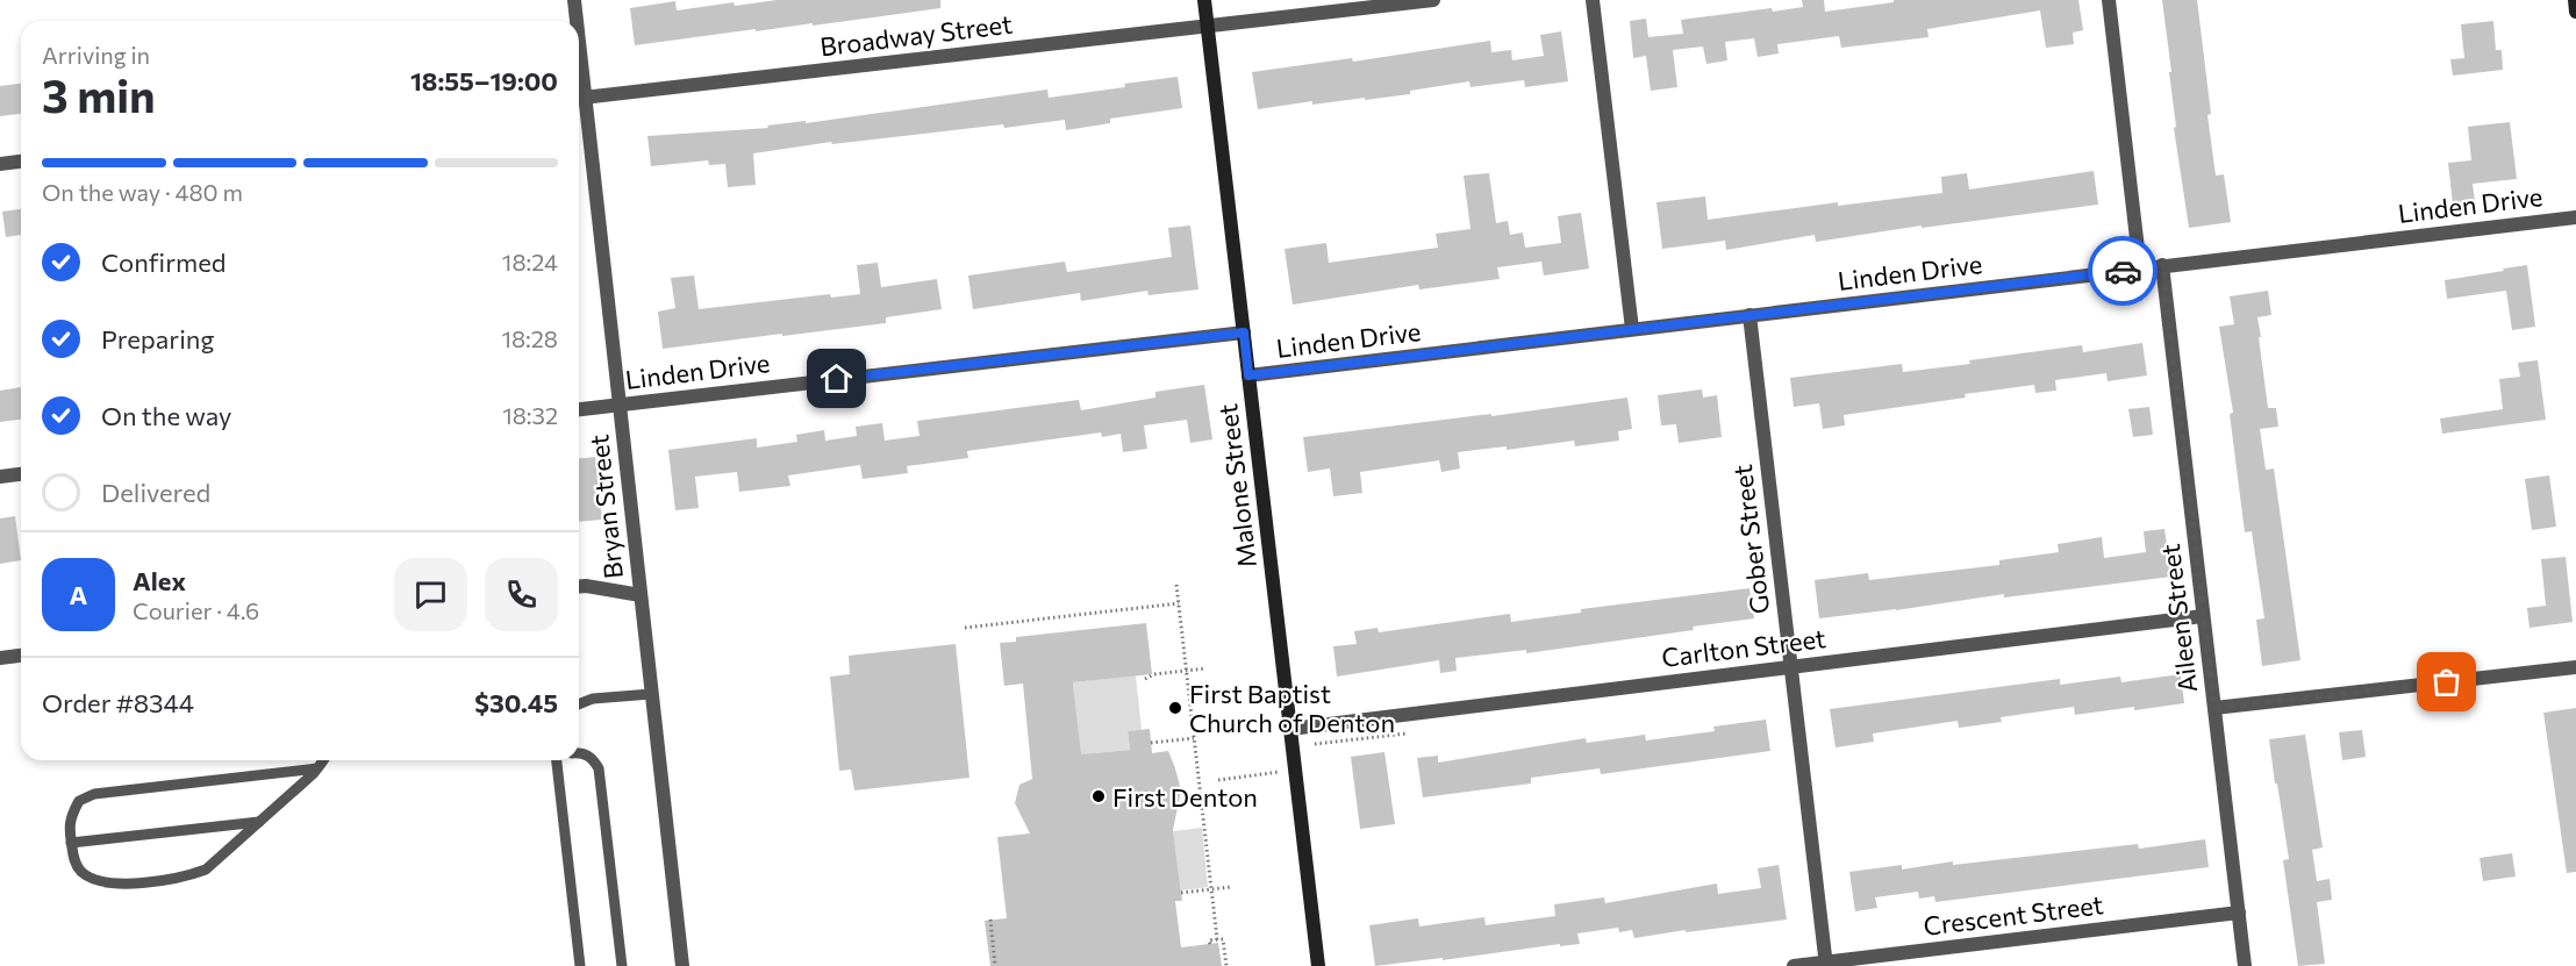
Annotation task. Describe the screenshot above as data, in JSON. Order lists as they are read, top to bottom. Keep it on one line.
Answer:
{"streets":{"street":["Broadway Street","Linden Drive","Malone Street","Bryan Street","Gober Street","Aileen Street","Carlton Street","Crescent Street"]},"crossings":[["Broadway Street","Malone Street"],["Broadway Street","Bryan Street"],["Linden Drive","Malone Street"],["Linden Drive","Bryan Street"],["Linden Drive","Gober Street"],["Linden Drive","Aileen Street"],["Malone Street","Carlton Street"],["Gober Street","Carlton Street"],["Gober Street","Crescent Street"],["Aileen Street","Carlton Street"],["Aileen Street","Crescent Street"]],"places":["First Baptist Church of Denton","First Denton"],"page":{"heading":["3 min","Arriving in","18:55–19:00"],"panel":["Alex","Courier · 4.6","Order #8344","$30.45"],"bar":"On the way · 480 m","list":[["Confirmed","18:24"],["Preparing","18:28"],["On the way","18:32"],"Delivered"],"round":"A"}}
